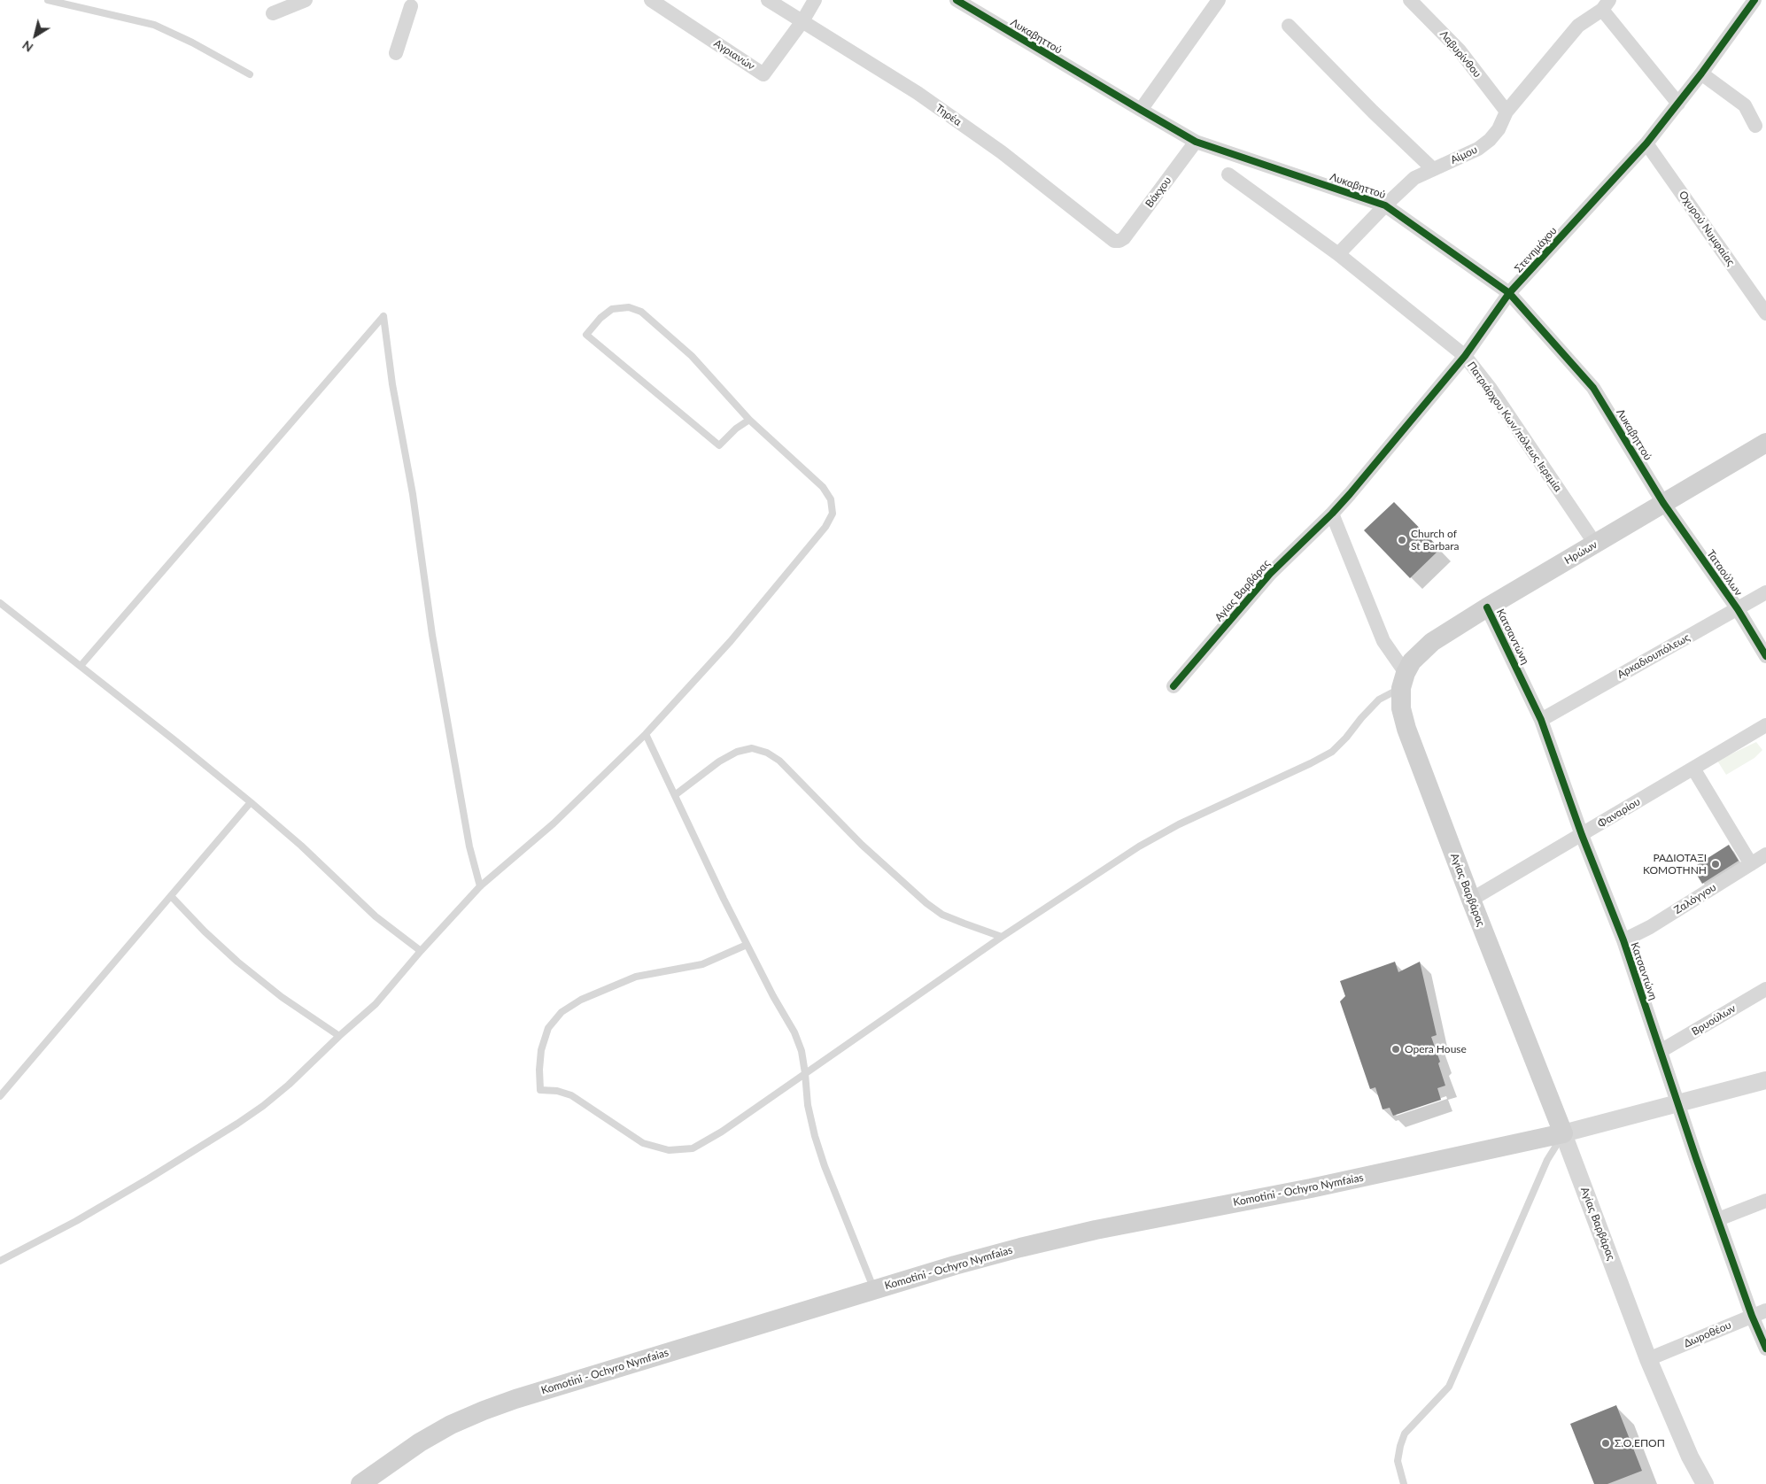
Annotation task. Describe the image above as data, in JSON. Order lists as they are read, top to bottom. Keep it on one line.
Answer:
{"streets":{"main road":["Ηρώων","Αγίας Βαρβάρας","Komotini - Ochyro Nymfaias"],"street":["Λυκαβηττού","Λαβυρίνθου","Αγριανών","Τηρέα","Αίμου","Βάκχου","Οχυρού Νυμφαίας","Στενημάχου","Πατριάρχου Κων/πόλεως Ιερεμία","Ταταούλων","Κατσαντώνη","Αρκαδιουπόλεως","Φαναρίου","Ζαλόγγου","Βρυούλων","Δωροθέου"]},"crossings":[["Λυκαβηττού","Αίμου"],["Λυκαβηττού","Βάκχου"],["Λυκαβηττού","Στενημάχου"],["Λυκαβηττού","Ηρώων"],["Λυκαβηττού","Ταταούλων"],["Λαβυρίνθου","Αίμου"],["Αγριανών","Τηρέα"],["Τηρέα","Βάκχου"],["Αίμου","Πατριάρχου Κων/πόλεως Ιερεμία"],["Οχυρού Νυμφαίας","Στενημάχου"],["Στενημάχου","Πατριάρχου Κων/πόλεως Ιερεμία"],["Στενημάχου","Αγίας Βαρβάρας"],["Πατριάρχου Κων/πόλεως Ιερεμία","Ηρώων"],["Ηρώων","Ταταούλων"],["Ηρώων","Αγίας Βαρβάρας"],["Ηρώων","Κατσαντώνη"],["Ταταούλων","Αρκαδιουπόλεως"],["Αγίας Βαρβάρας","Φαναρίου"],["Αγίας Βαρβάρας","Komotini - Ochyro Nymfaias"],["Αγίας Βαρβάρας","Δωροθέου"],["Κατσαντώνη","Αρκαδιουπόλεως"],["Κατσαντώνη","Φαναρίου"],["Κατσαντώνη","Ζαλόγγου"],["Κατσαντώνη","Βρυούλων"],["Κατσαντώνη","Δωροθέου"]],"places":["Church of St Barbara","ΡΑΔΙΟΤΑΞΙ ΚΟΜΟΤΗΝΗ","Opera House","Σ.Ο.ΕΠΟΠ"],"north":"bottom left"}
